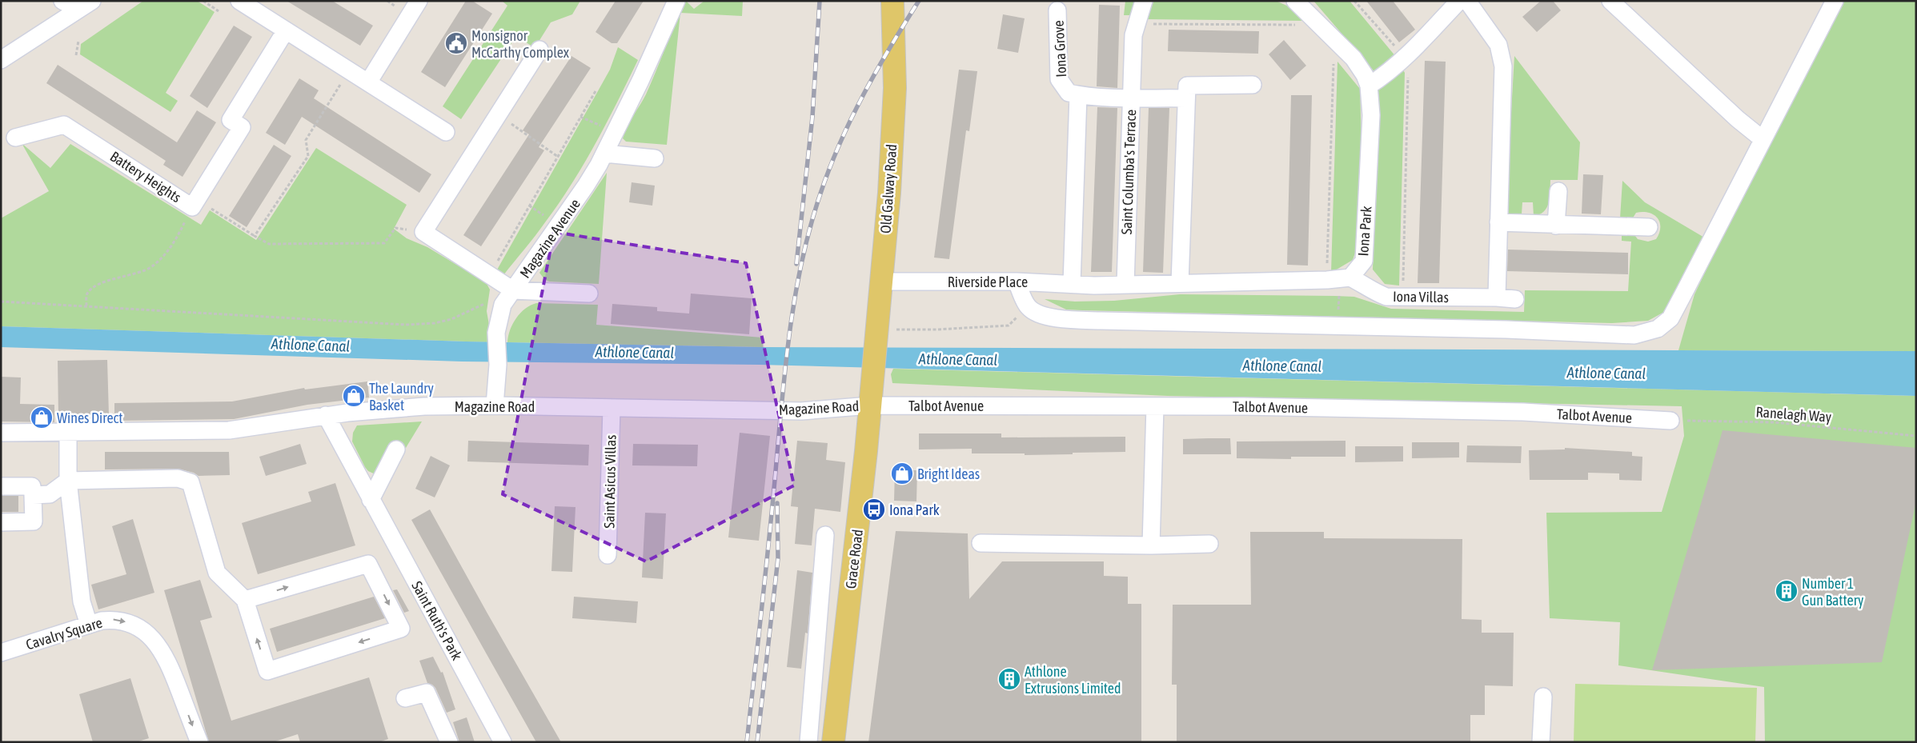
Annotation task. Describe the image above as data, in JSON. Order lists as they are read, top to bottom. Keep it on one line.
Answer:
{"streets":{"main road":["Old Galway Road","Grace Road"],"street":["Iona Grove","Saint Columba's Terrace","Battery Heights","Iona Park","Magazine Avenue","Riverside Place","Iona Villas","Talbot Avenue","Magazine Road","Saint Asicus Villas","Saint Ruth's Park","Cavalry Square"],"path":["Ranelagh Way"]},"crossings":[["Iona Grove","Saint Columba's Terrace"],["Saint Columba's Terrace","Riverside Place"],["Old Galway Road","Riverside Place"],["Old Galway Road","Grace Road"],["Iona Park","Iona Villas"],["Magazine Avenue","Magazine Road"],["Talbot Avenue","Magazine Road"],["Talbot Avenue","Ranelagh Way"],["Talbot Avenue","Grace Road"],["Magazine Road","Saint Asicus Villas"],["Magazine Road","Grace Road"],["Magazine Road","Saint Ruth's Park"]],"one_way":["Cavalry Square"],"water":["Athlone Canal"],"places":{"public building":["Monsignor McCarthy Complex"],"shop":["The Laundry Basket","Wines Direct","Bright Ideas"],"bus stop":["Iona Park"],"building":["Number 1 Gun Battery","Athlone Extrusions Limited"]}}
